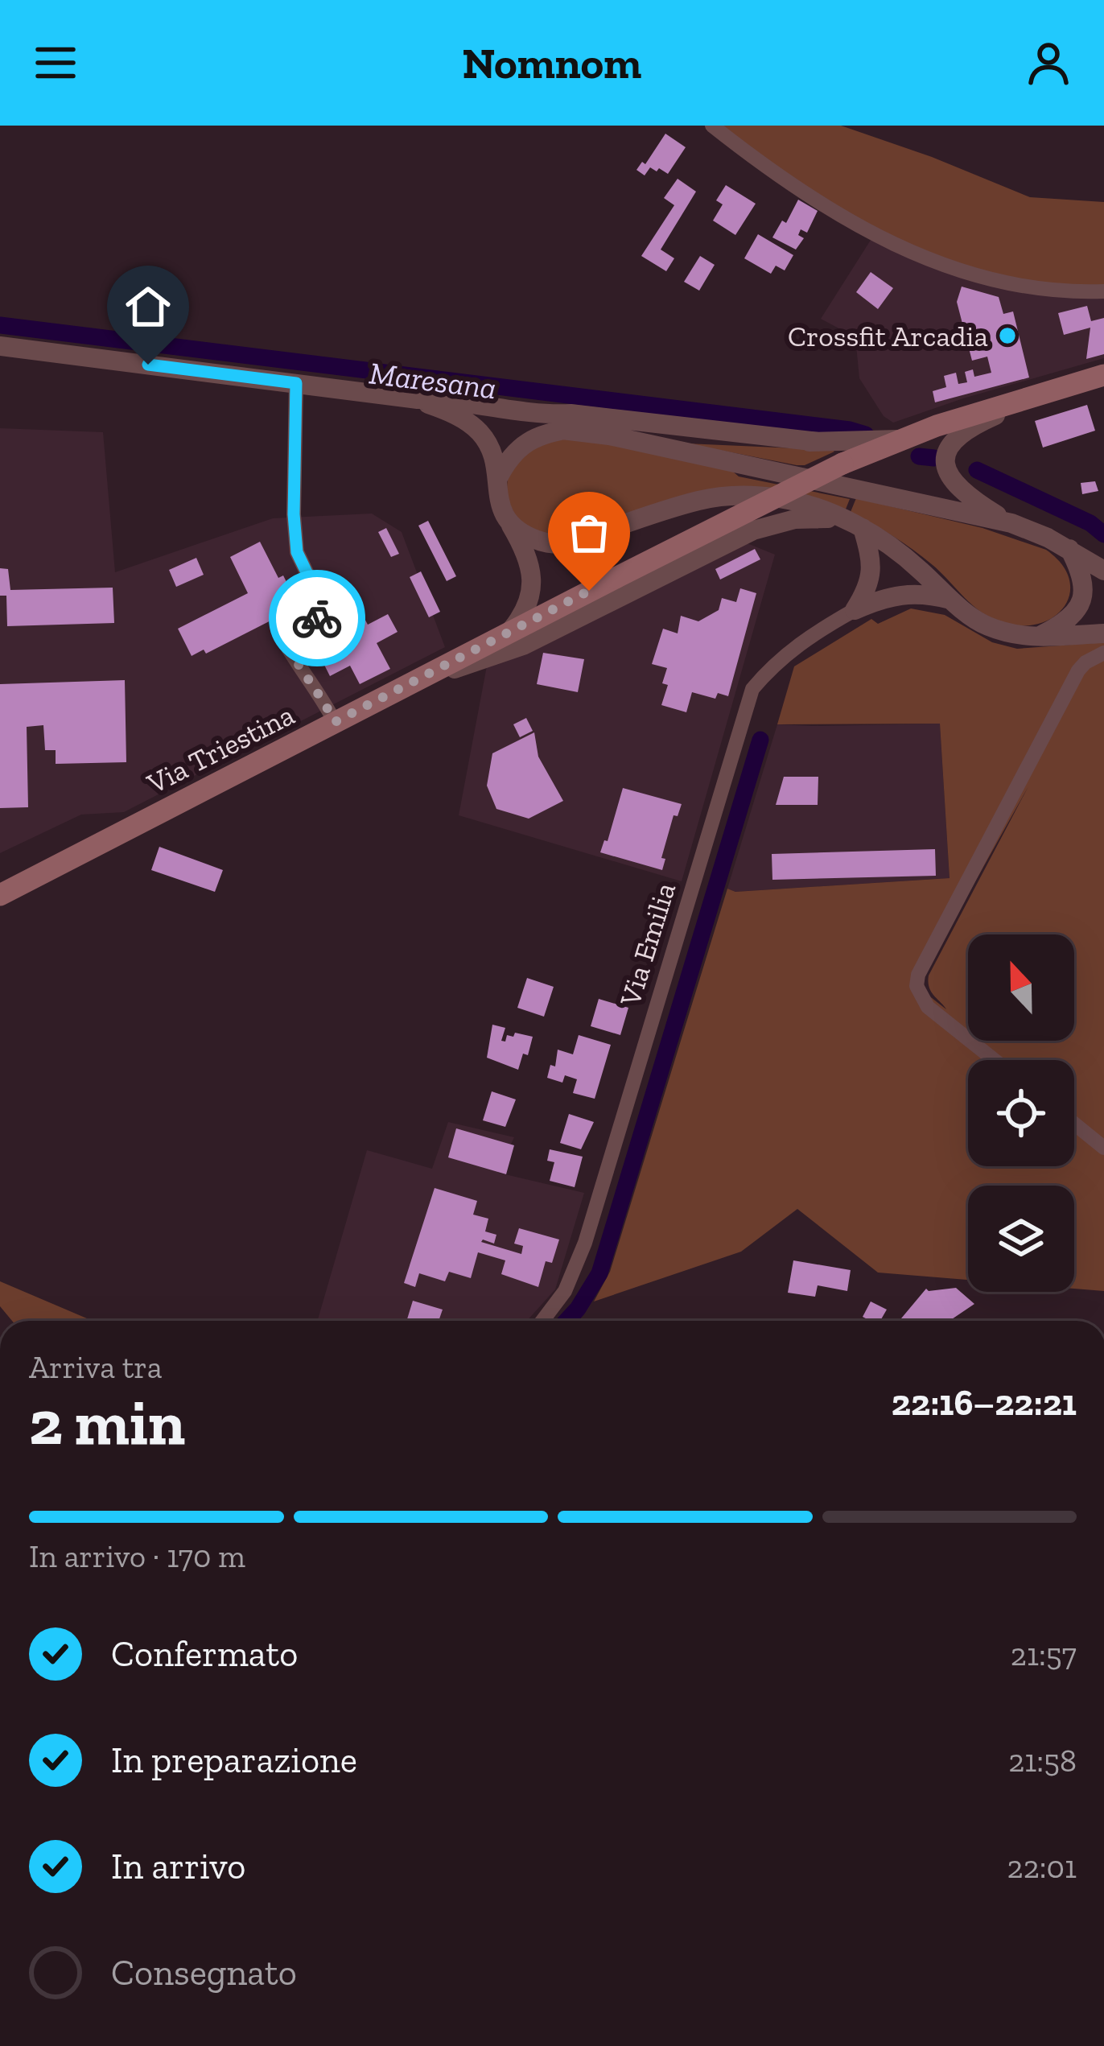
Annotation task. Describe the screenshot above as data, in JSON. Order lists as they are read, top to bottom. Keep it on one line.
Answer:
{"streets":{"main road":["Via Triestina"],"street":["Via Emilia"]},"water":["Maresana"],"places":["Crossfit Arcadia"],"north":"top","page":{"header":"Nomnom","heading":["2 min","Arriva tra","22:16–22:21"],"bar":"In arrivo · 170 m","list":[["Confermato","21:57"],["In preparazione","21:58"],["In arrivo","22:01"],"Consegnato"]}}
